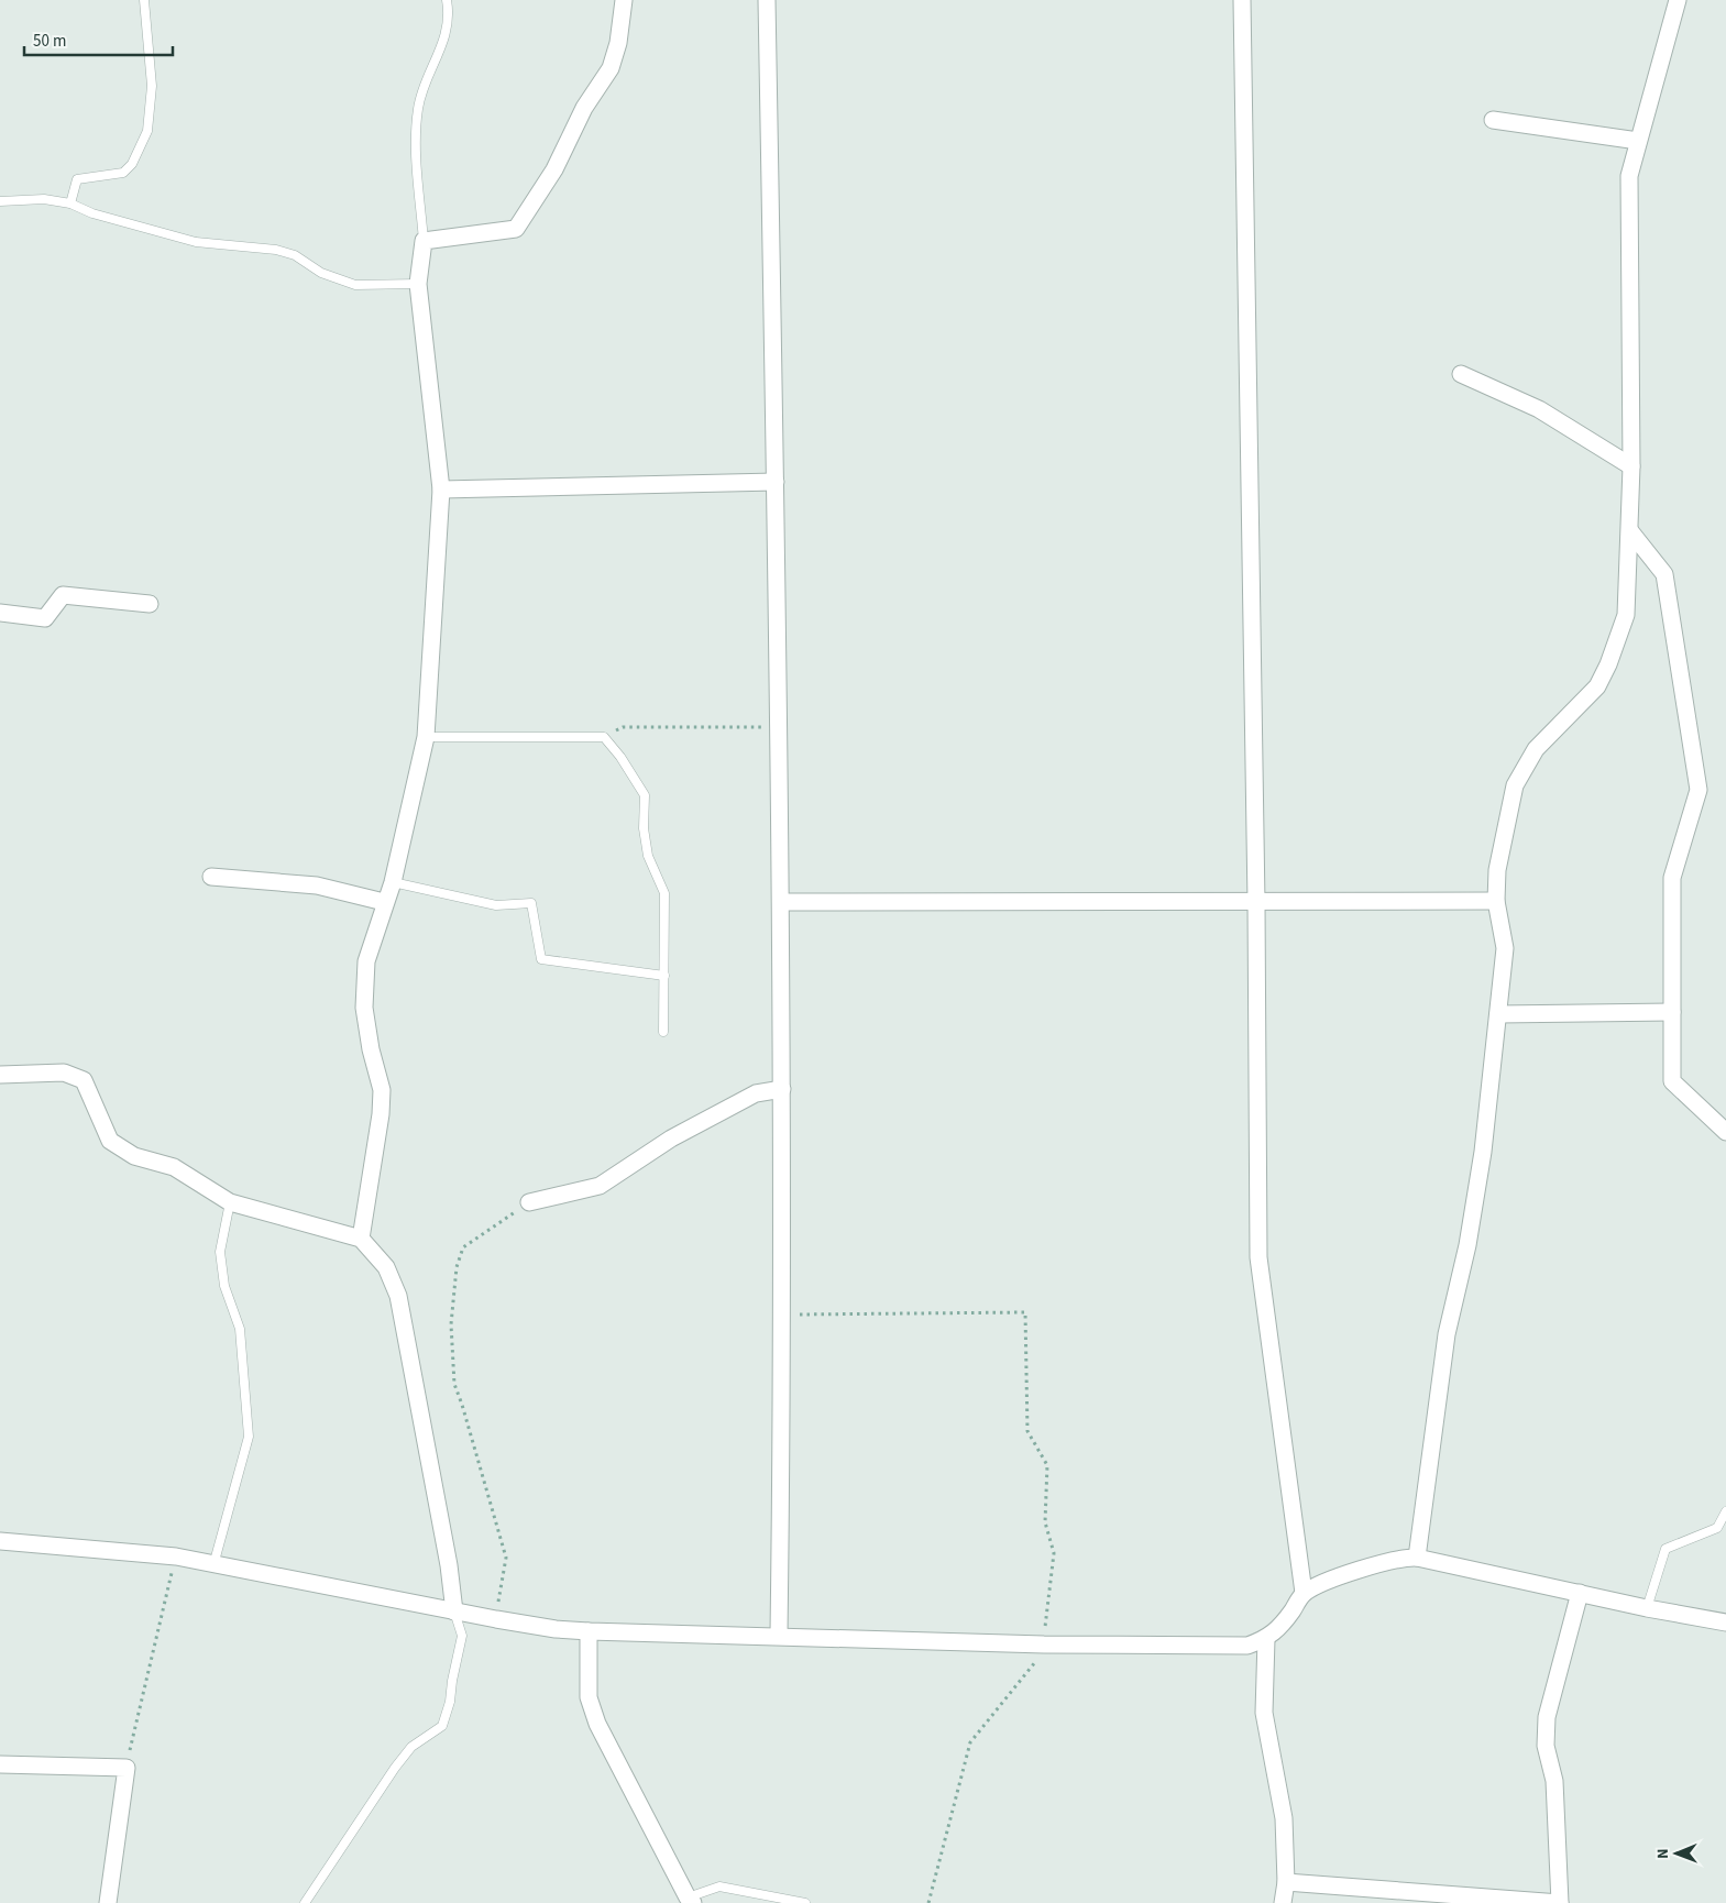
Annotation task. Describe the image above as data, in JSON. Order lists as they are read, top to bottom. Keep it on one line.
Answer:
{"scale_bar":"50 m","north":"left"}
